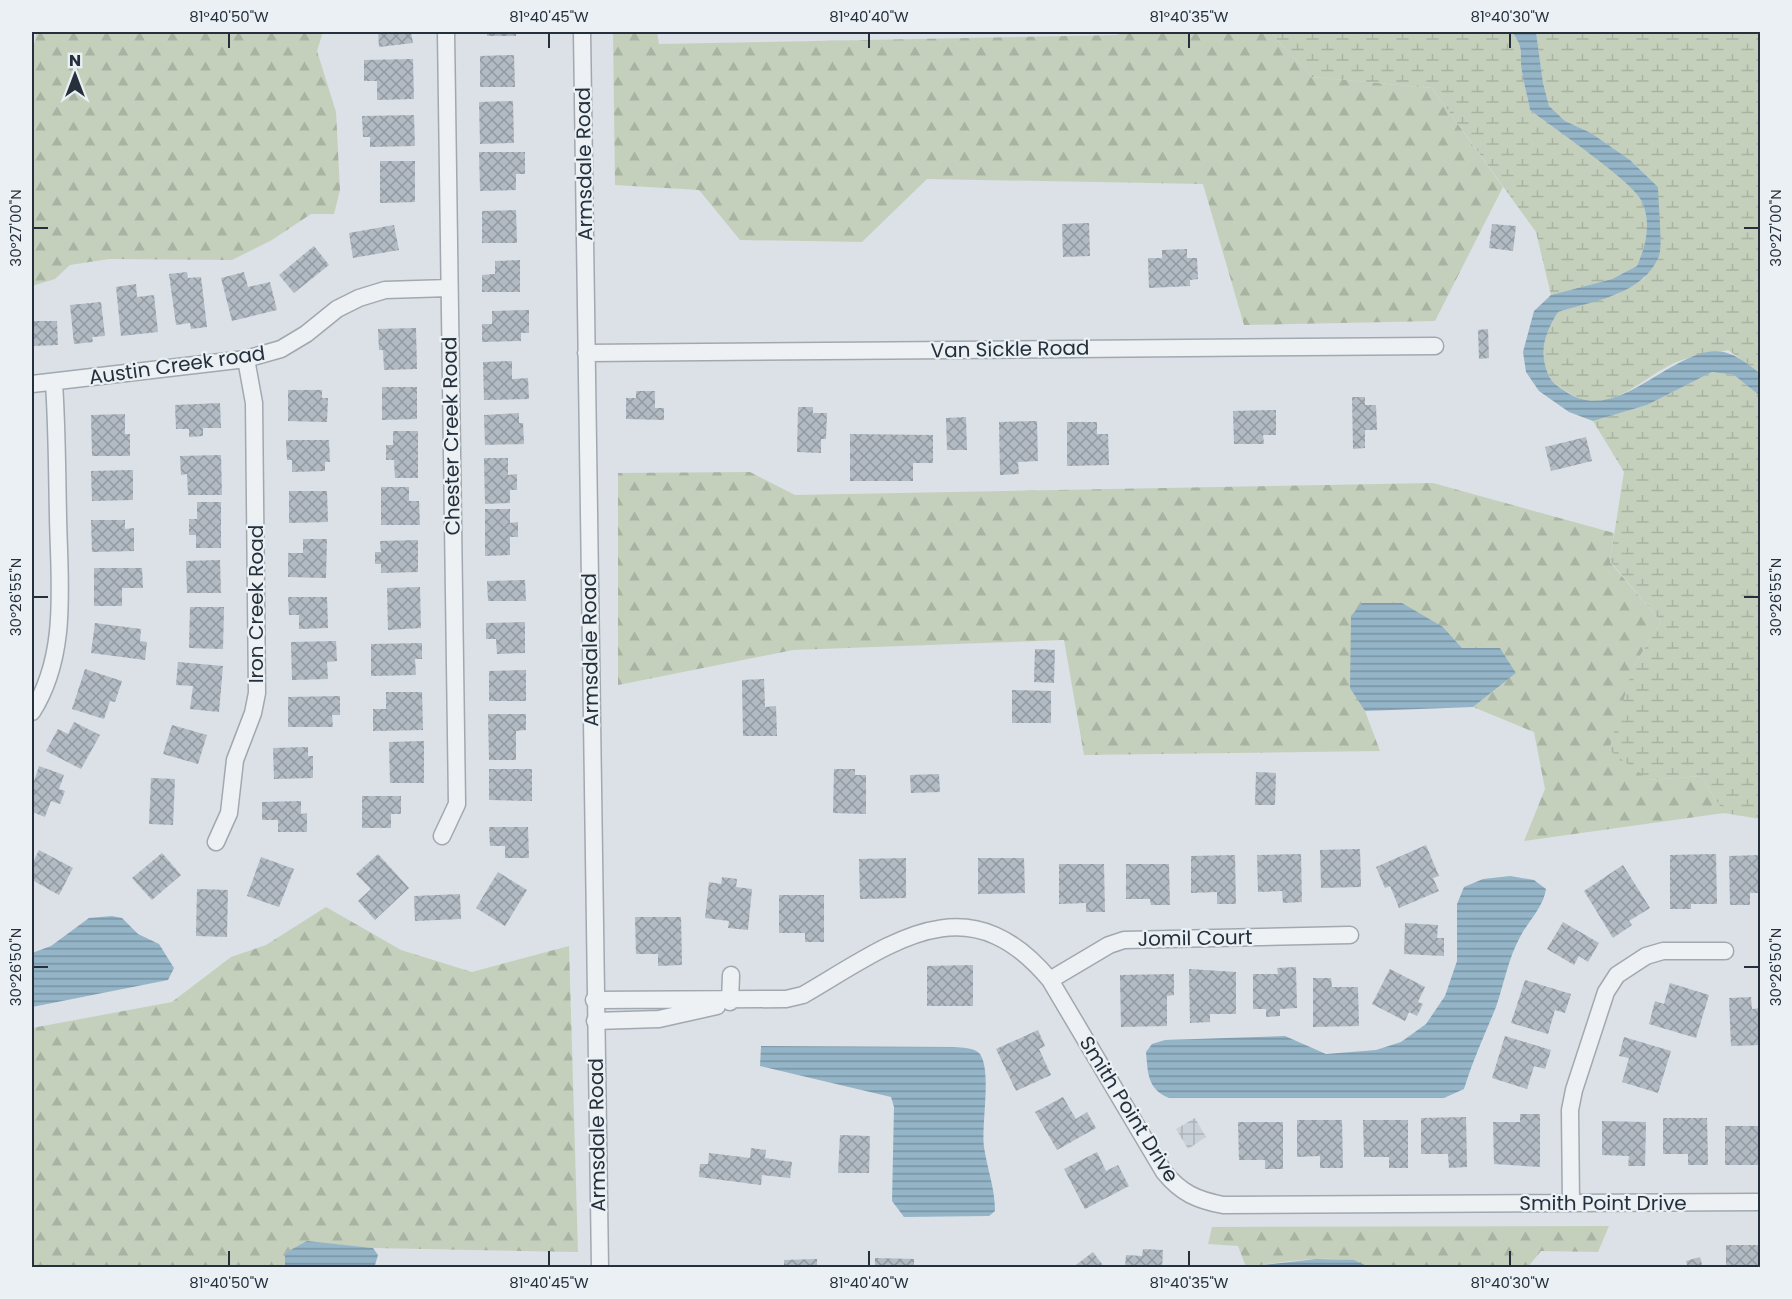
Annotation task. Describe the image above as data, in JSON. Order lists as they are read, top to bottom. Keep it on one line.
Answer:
{"streets":{"street":["Armsdale Road","Van Sickle Road","Austin Creek road","Chester Creek Road","Iron Creek Road","Jomil Court","Smith Point Drive"]},"crossings":[["Armsdale Road","Van Sickle Road"],["Armsdale Road","Smith Point Drive"],["Austin Creek road","Chester Creek Road"],["Austin Creek road","Iron Creek Road"],["Jomil Court","Smith Point Drive"]],"north":"top","coordinates":["81°40'50\"W","81°40'45\"W","81°40'40\"W","81°40'35\"W","81°40'30\"W","30°27'00\"N","30°26'55\"N","30°26'50\"N"]}
